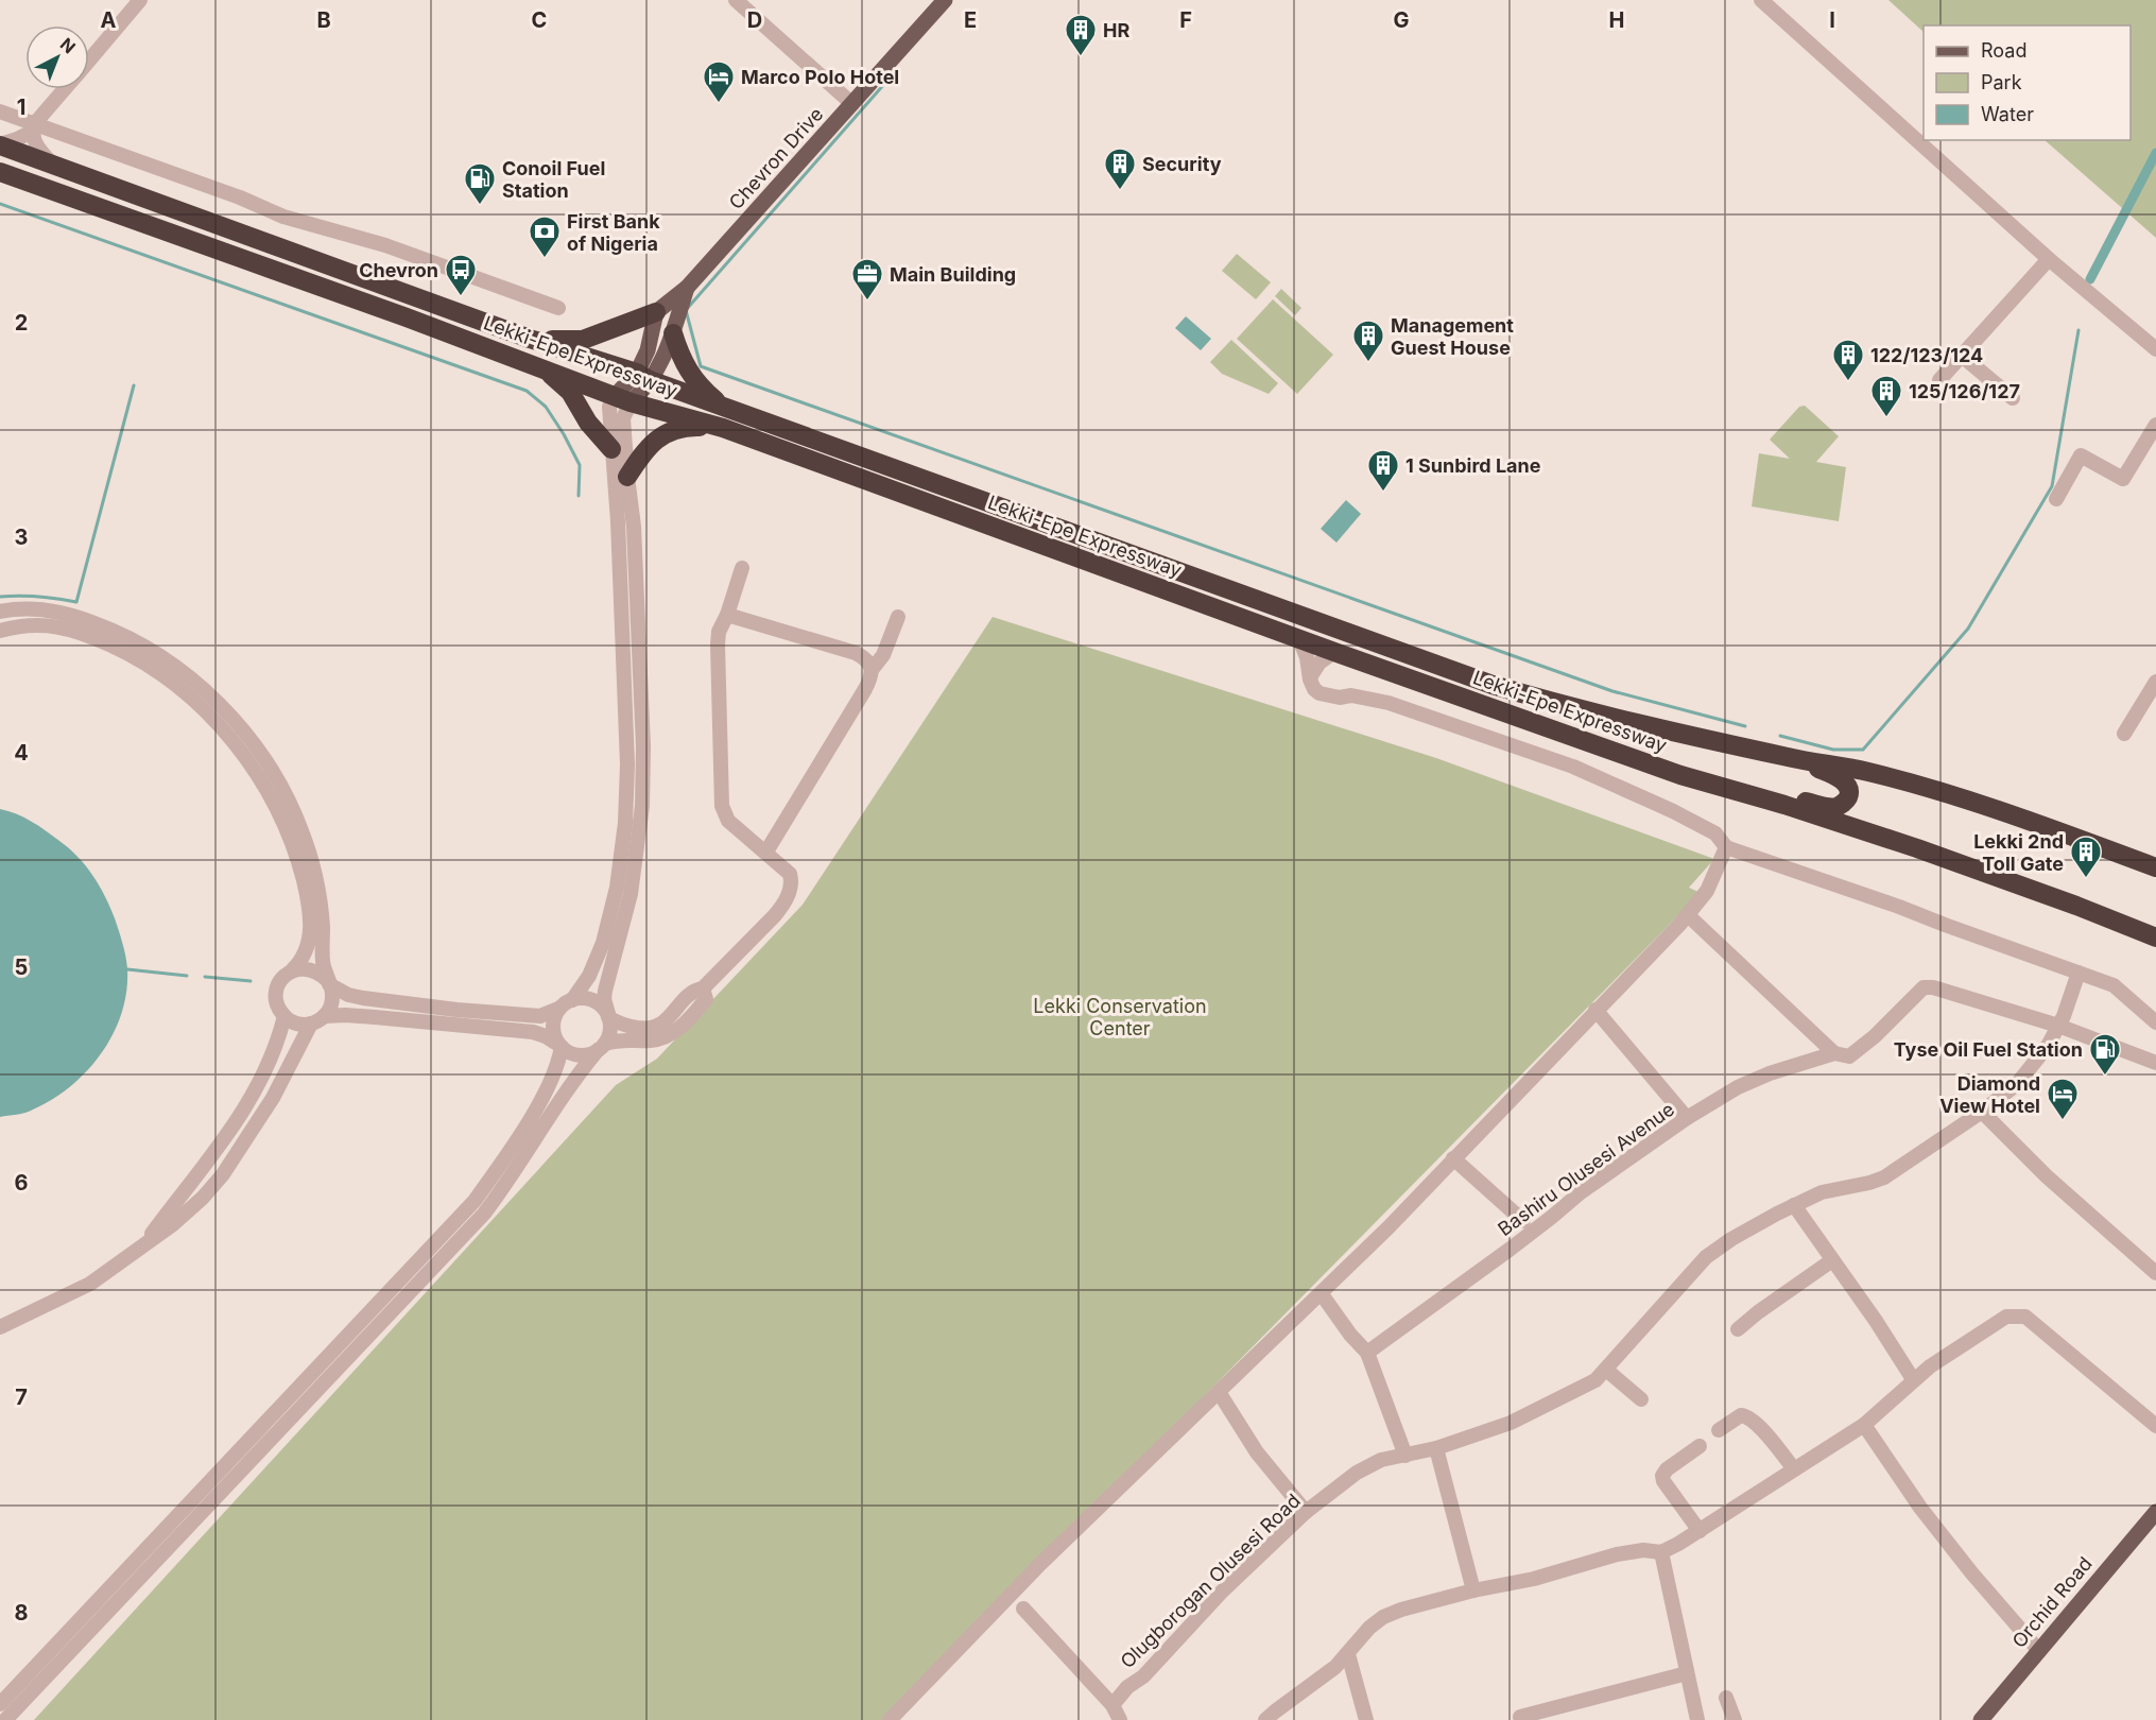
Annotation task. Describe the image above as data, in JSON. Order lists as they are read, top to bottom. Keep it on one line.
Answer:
{"streets":{"highway":["Lekki-Epe Expressway"],"main road":["Chevron Drive","Orchid Road"],"street":["Bashiru Olusesi Avenue","Olugborogan Olusesi Road"]},"crossings":[["Chevron Drive","Lekki-Epe Expressway"],["Bashiru Olusesi Avenue","Olugborogan Olusesi Road"]],"parks":["Lekki Conservation Center"],"places":{"building":["HR","Security","Management Guest House","122/123/124","125/126/127","1 Sunbird Lane","Lekki 2nd Toll Gate"],"hotel":["Marco Polo Hotel","Diamond View Hotel"],"fuel station":["Conoil Fuel Station","Tyse Oil Fuel Station"],"bank":["First Bank of Nigeria"],"bus stop":["Chevron"],"office":["Main Building"]},"legend":["Road","Park","Water"],"north":"top right","grid":{"columns":["A","B","C","D","E","F","G","H","I"],"rows":["1","2","3","4","5","6","7","8"]}}
